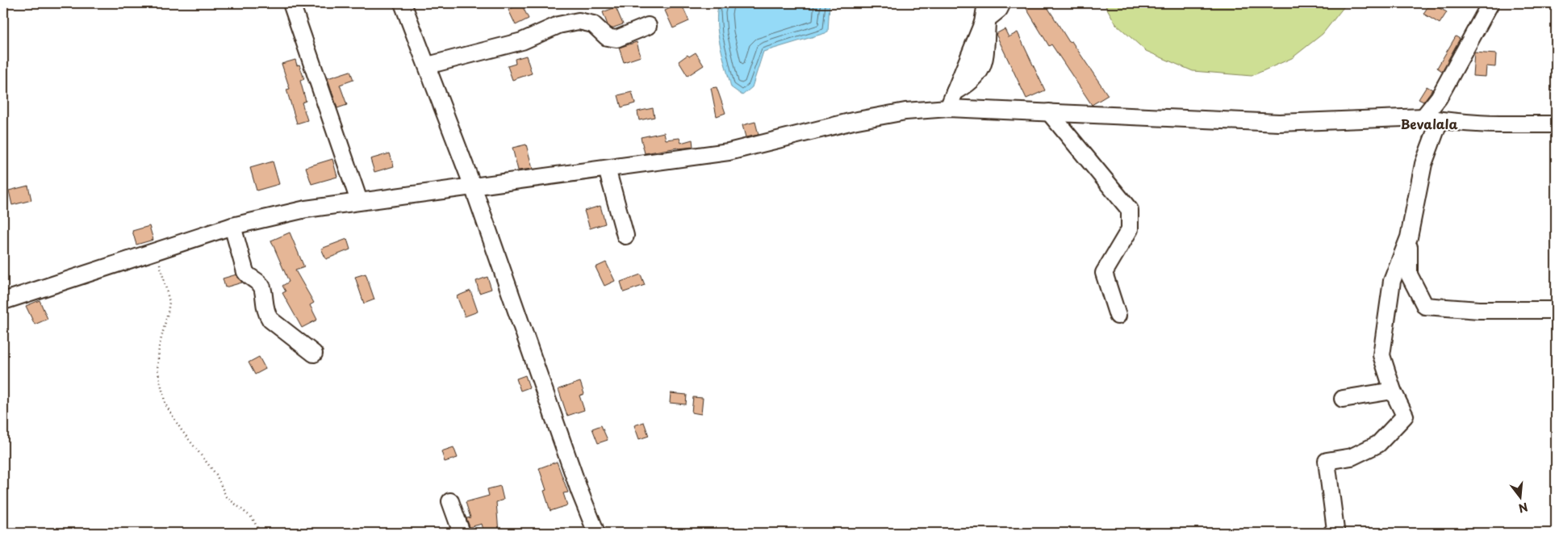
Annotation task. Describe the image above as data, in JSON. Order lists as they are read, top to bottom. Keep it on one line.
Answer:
{"districts":["Bevalala"],"north":"bottom"}
